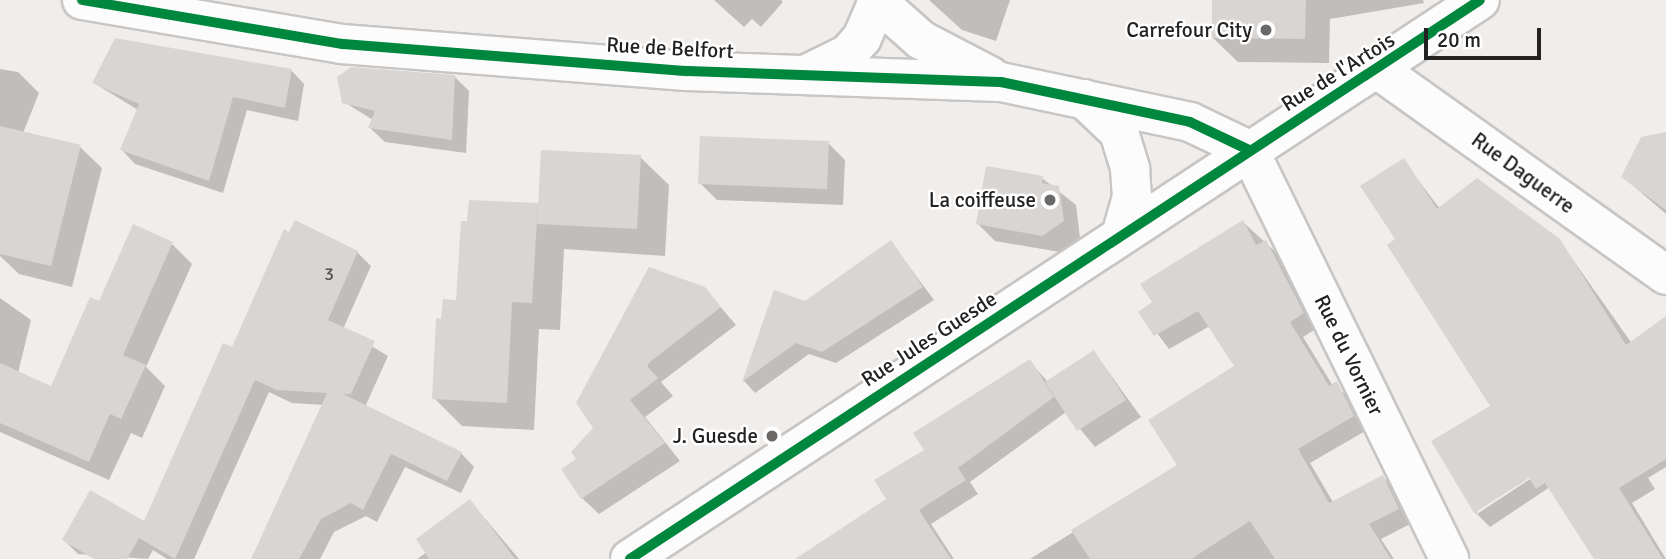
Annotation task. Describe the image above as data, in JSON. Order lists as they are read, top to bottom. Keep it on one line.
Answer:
{"streets":{"street":["Rue de Belfort","Rue de l'Artois","Rue Daguerre","Rue Jules Guesde","Rue du Vornier"]},"crossings":[["Rue de Belfort","Rue de l'Artois"],["Rue de Belfort","Rue Jules Guesde"],["Rue de Belfort","Rue du Vornier"],["Rue de l'Artois","Rue Daguerre"],["Rue de l'Artois","Rue Jules Guesde"],["Rue de l'Artois","Rue du Vornier"],["Rue Jules Guesde","Rue du Vornier"]],"places":["Carrefour City","La coiffeuse","J. Guesde"],"house_numbers":["3"],"scale_bar":"20 m"}
